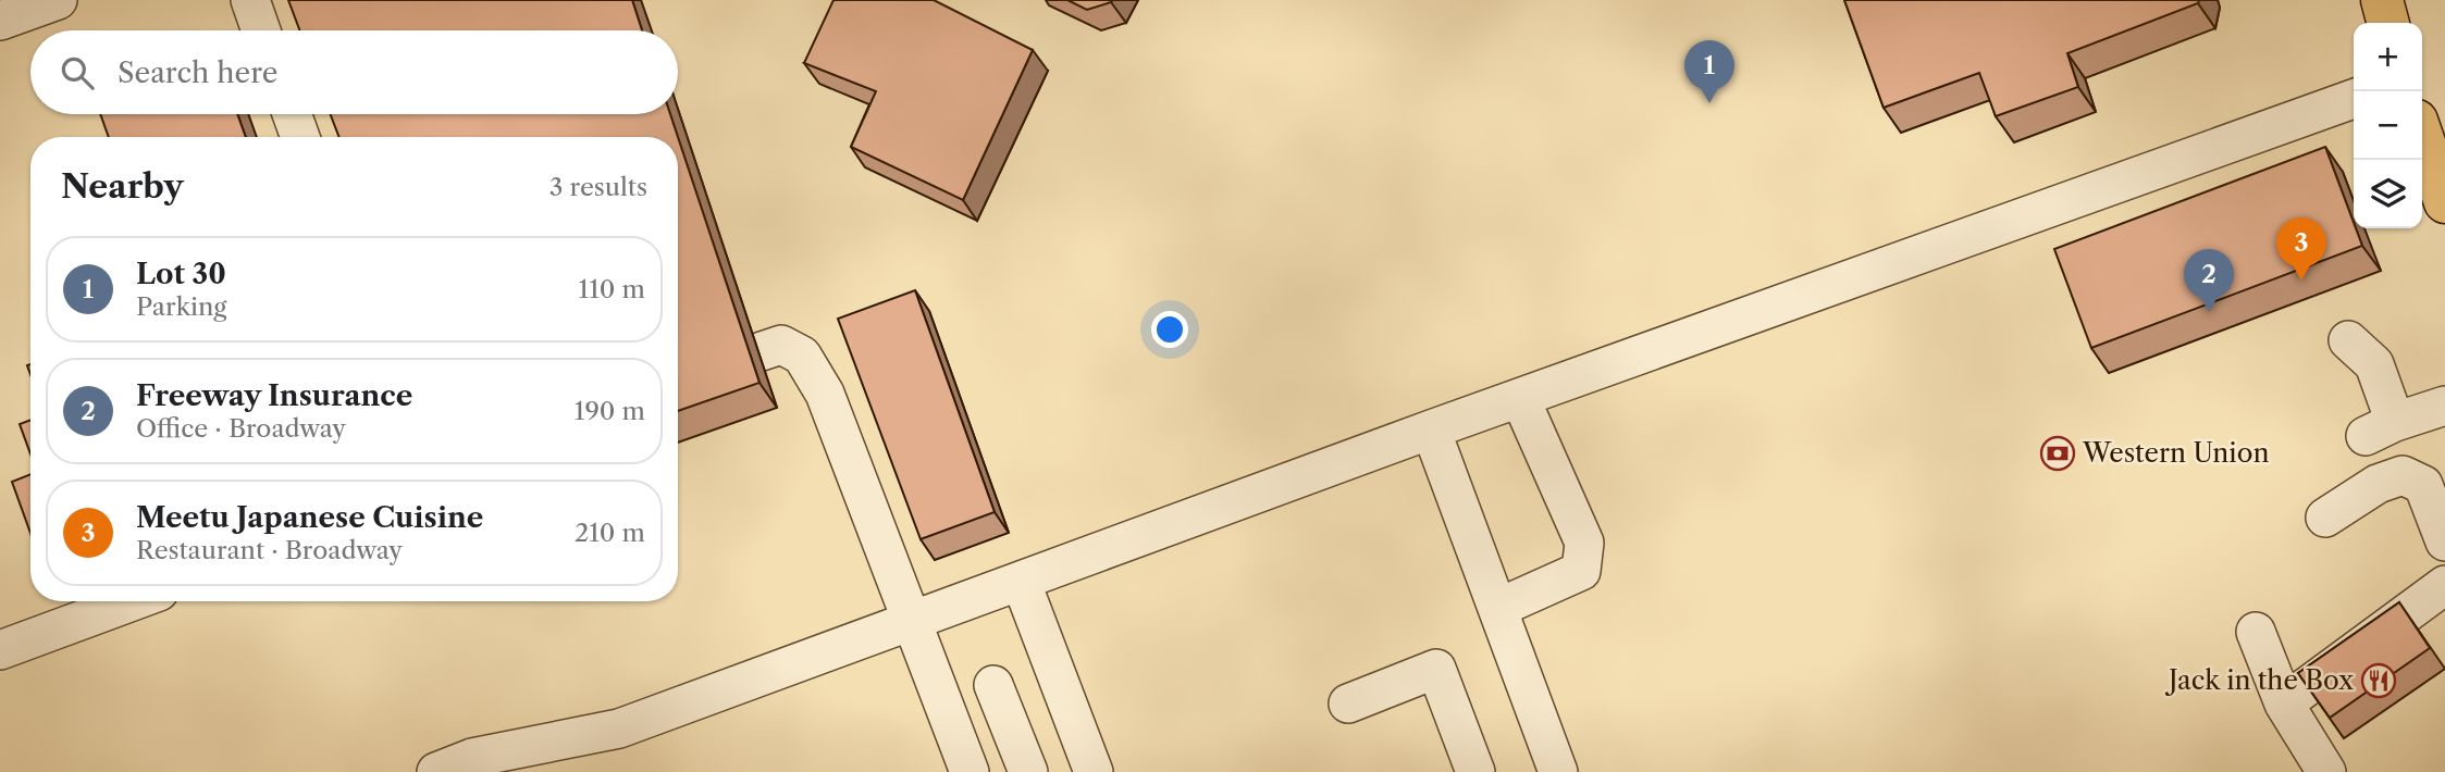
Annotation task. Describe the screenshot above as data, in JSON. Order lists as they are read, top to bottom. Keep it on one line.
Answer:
{"places":{"bank":["Western Union"],"restaurant":["Jack in the Box"]},"page":{"map_buttons":["+","−"],"search":"Search here","pins":["1","3","2"],"heading":["Nearby","3 results"],"list":[{"mark":"1","name":"Lot 30","note":"Parking","value":"110 m"},{"mark":"2","name":"Freeway Insurance","note":"Office · Broadway","value":"190 m"},{"mark":"3","name":"Meetu Japanese Cuisine","note":"Restaurant · Broadway","value":"210 m"}]}}
